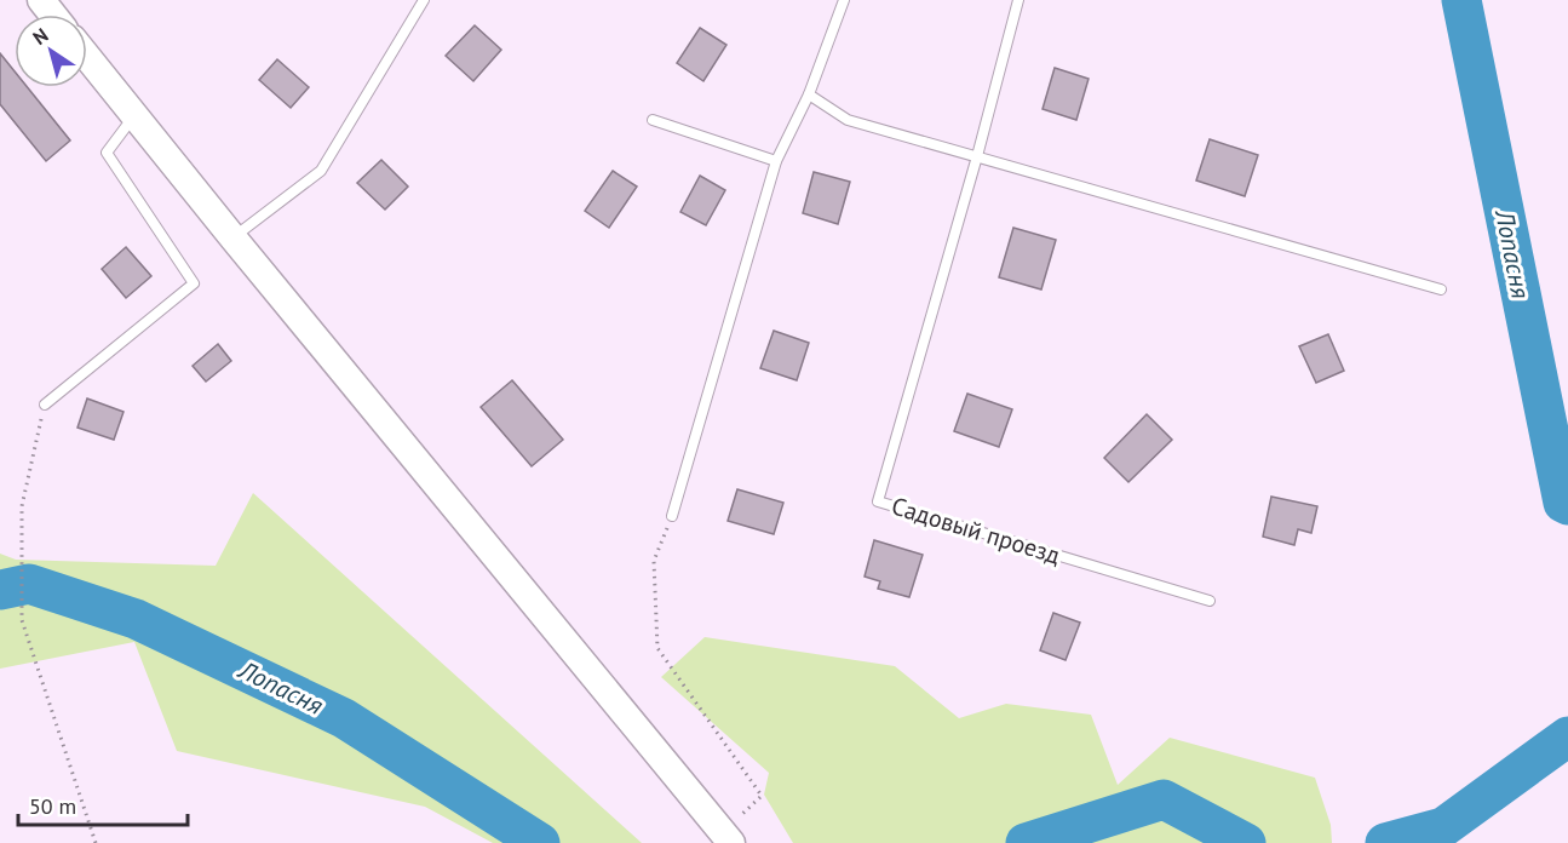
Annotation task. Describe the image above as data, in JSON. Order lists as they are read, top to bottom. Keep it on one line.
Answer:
{"streets":{"lane":["Садовый проезд"]},"water":["Лопасня"],"scale_bar":"50 m","north":"top left"}
